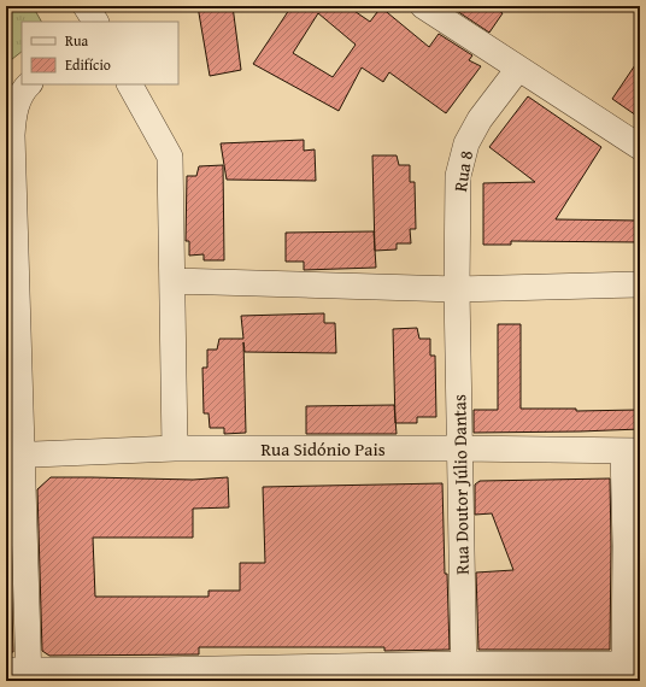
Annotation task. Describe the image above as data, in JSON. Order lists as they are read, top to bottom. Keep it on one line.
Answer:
{"streets":{"street":["Rua 8","Rua Sidónio Pais","Rua Doutor Júlio Dantas"]},"crossings":[["Rua 8","Rua Doutor Júlio Dantas"],["Rua Sidónio Pais","Rua Doutor Júlio Dantas"]],"legend":["Rua","Edifício"]}
